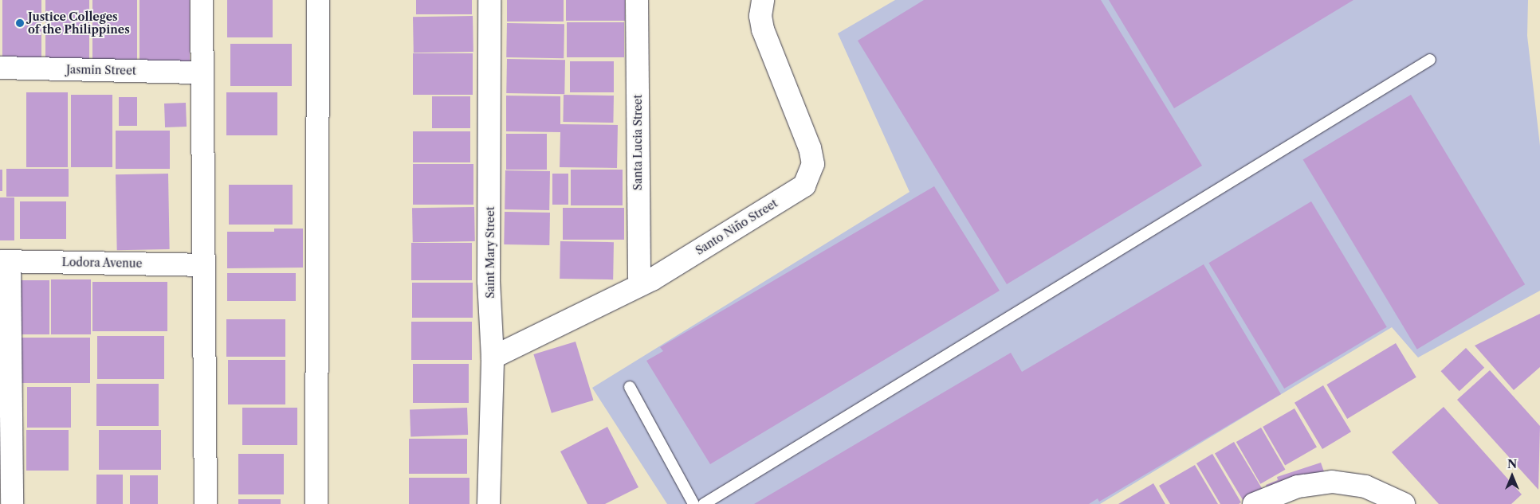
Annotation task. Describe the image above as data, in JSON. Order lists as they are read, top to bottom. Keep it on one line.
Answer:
{"streets":{"street":["Jasmin Street","Santa Lucia Street","Santo Niño Street","Saint Mary Street","Lodora Avenue"]},"crossings":[["Santa Lucia Street","Santo Niño Street"],["Santo Niño Street","Saint Mary Street"]],"places":["Justice Colleges of the Philippines"],"north":"top"}
